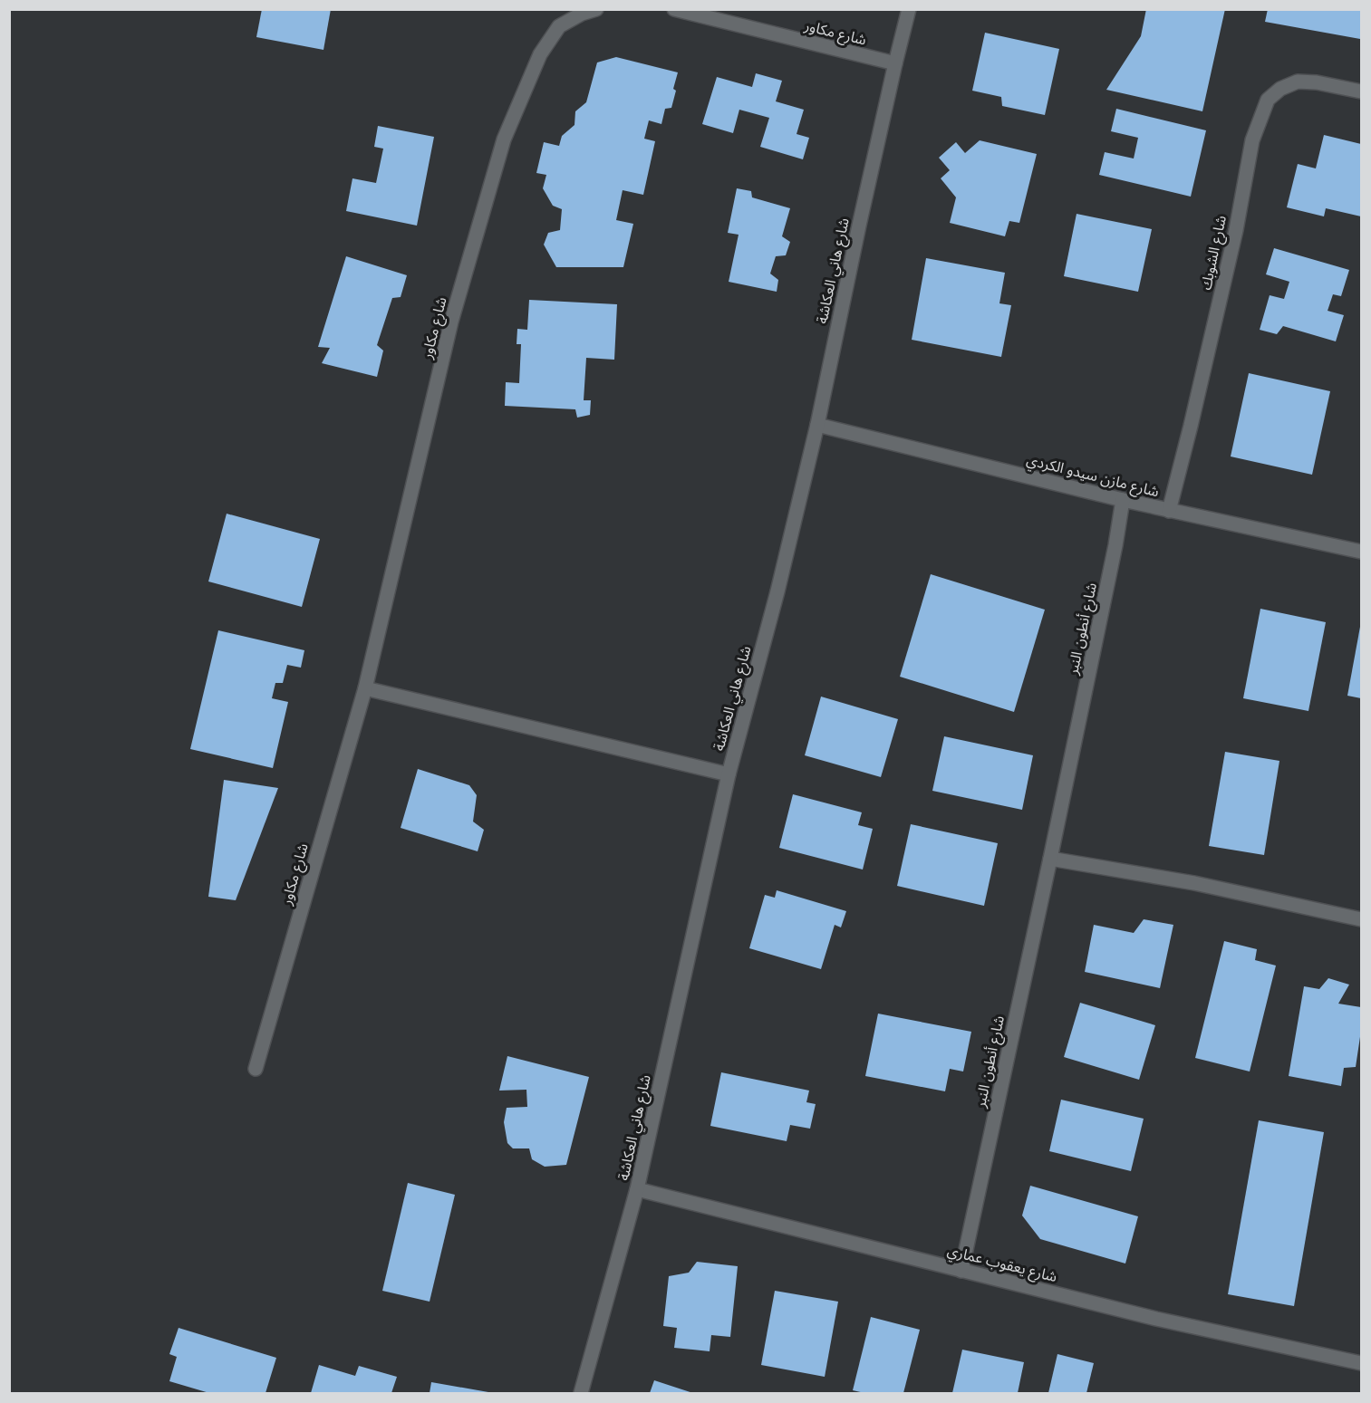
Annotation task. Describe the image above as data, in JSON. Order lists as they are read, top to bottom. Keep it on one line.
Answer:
{"streets":{"street":["شارع مكاور","شارع الشوبك","شارع هاني العكاشة","شارع مازن سيدو الكردي","شارع أنطون النبر","شارع يعقوب عماري"]},"crossings":[["شارع مكاور","شارع هاني العكاشة"],["شارع الشوبك","شارع مازن سيدو الكردي"],["شارع هاني العكاشة","شارع مازن سيدو الكردي"],["شارع هاني العكاشة","شارع يعقوب عماري"],["شارع مازن سيدو الكردي","شارع أنطون النبر"],["شارع أنطون النبر","شارع يعقوب عماري"]]}
